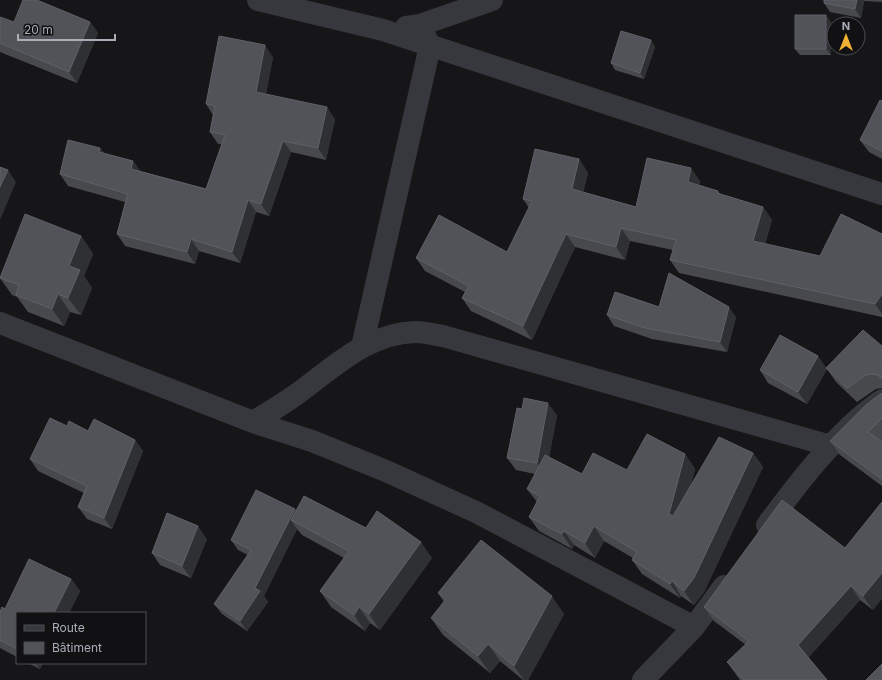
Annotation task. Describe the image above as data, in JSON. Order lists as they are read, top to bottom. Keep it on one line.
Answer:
{"legend":["Route","Bâtiment"],"scale_bar":"20 m","north":"top"}
